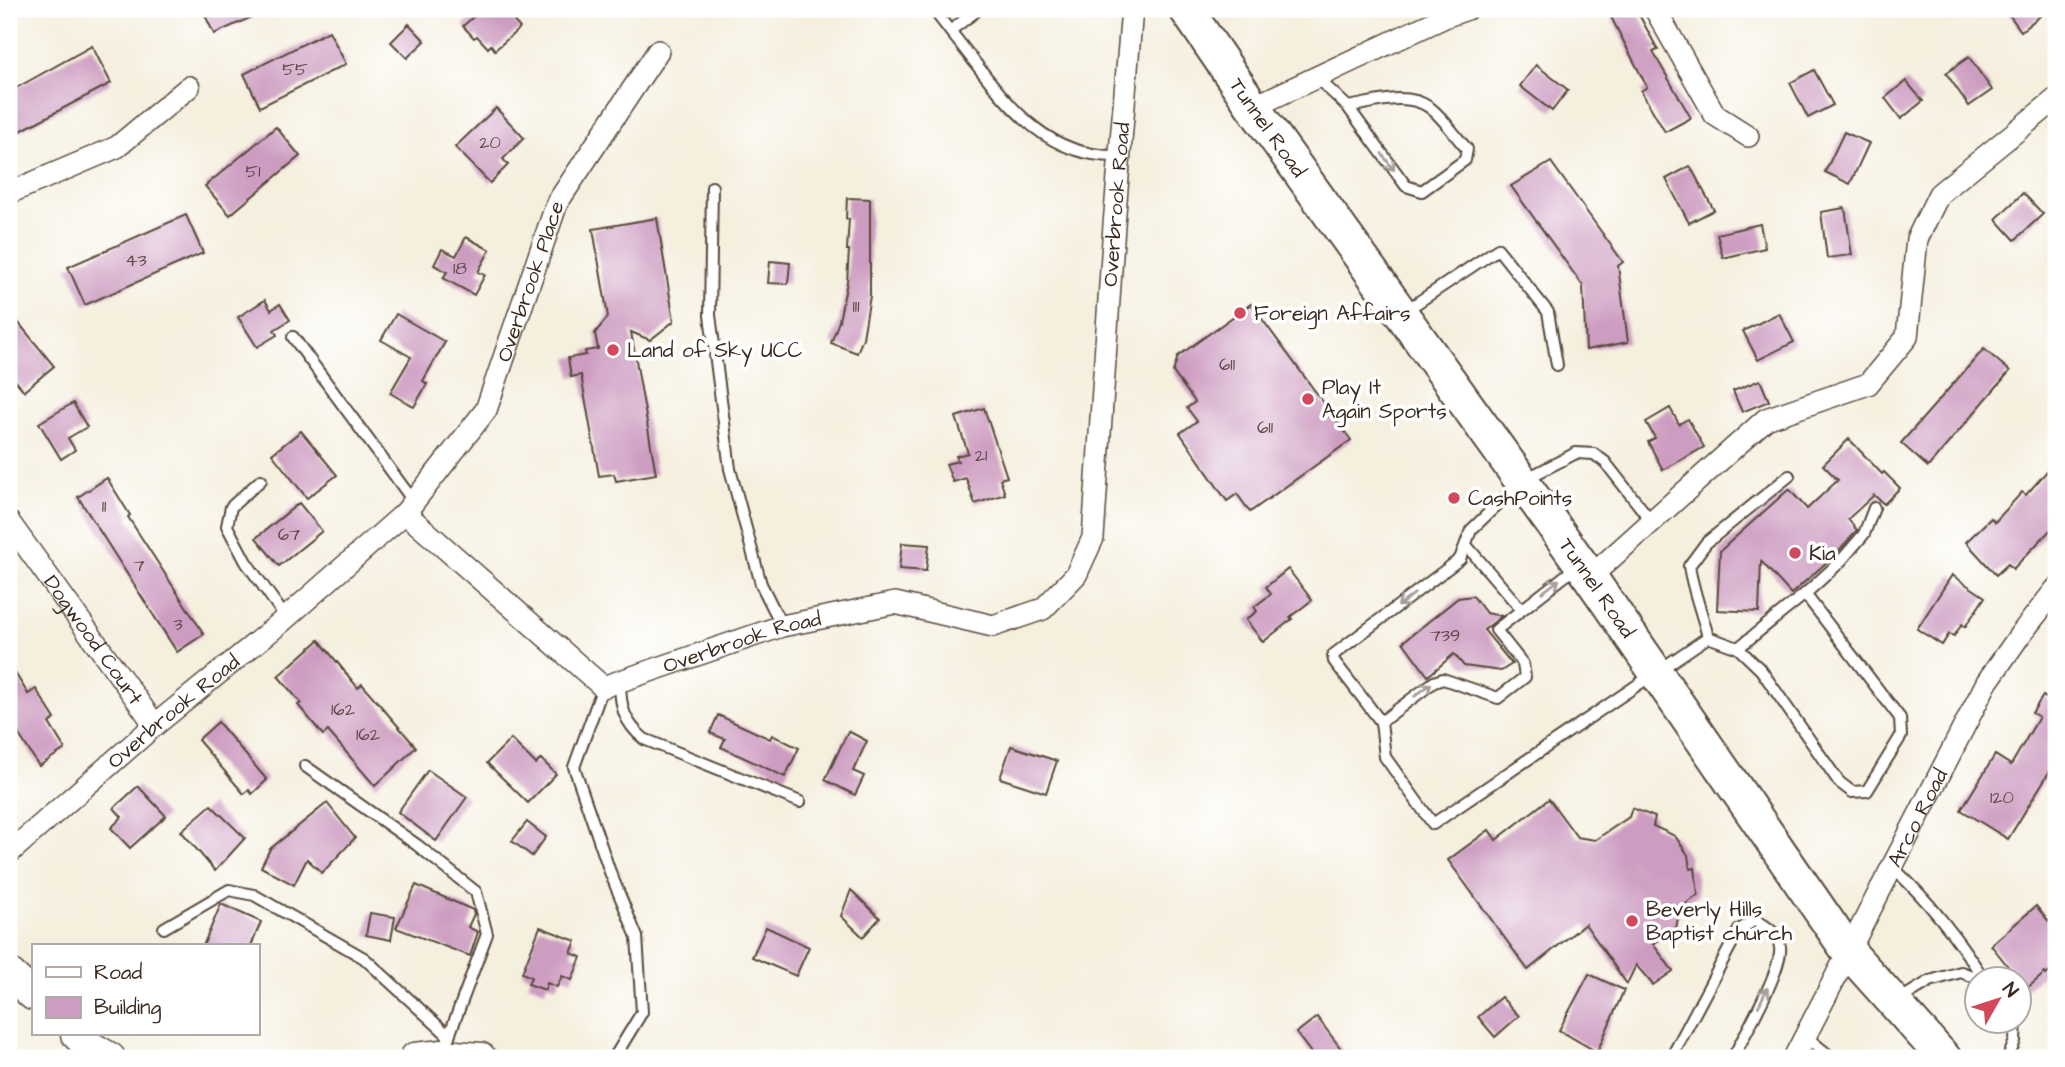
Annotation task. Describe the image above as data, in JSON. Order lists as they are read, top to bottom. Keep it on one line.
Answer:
{"streets":{"main road":["Tunnel Road"],"street":["Overbrook Road","Overbrook Place","Dogwood Court","Arco Road"]},"crossings":[["Tunnel Road","Arco Road"],["Overbrook Road","Overbrook Place"],["Overbrook Road","Dogwood Court"]],"places":["Foreign Affairs","Land of Sky UCC","Play It Again Sports","CashPoints","Kia","Beverly Hills Baptist church"],"house_numbers":["55","20","51","43","18","111","611","611","21","11","67","7","3","739","162","162","120"],"legend":["Road","Building"],"north":"top right"}
